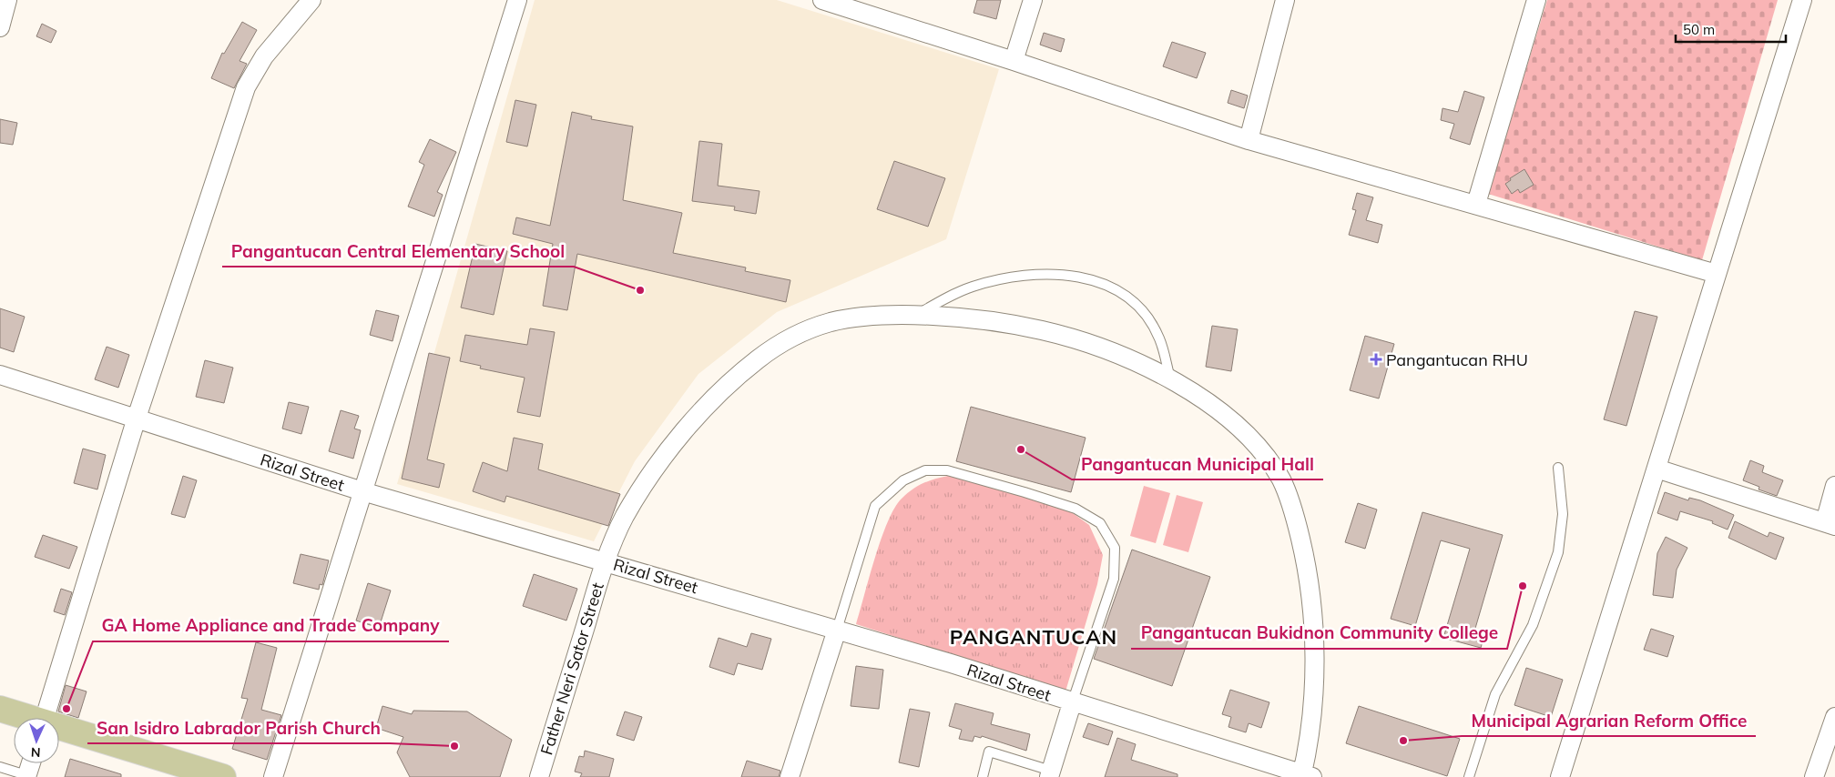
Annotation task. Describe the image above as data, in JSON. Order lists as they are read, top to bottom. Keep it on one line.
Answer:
{"streets":{"street":["Rizal Street","Father Neri Sator Street"]},"crossings":[["Rizal Street","Father Neri Sator Street"]],"districts":["PANGANTUCAN"],"places":{"other":["Pangantucan Central Elementary School","Pangantucan Municipal Hall","Pangantucan Bukidnon Community College","GA Home Appliance and Trade Company","Municipal Agrarian Reform Office","San Isidro Labrador Parish Church"],"health":["Pangantucan RHU"]},"scale_bar":"50 m","north":"bottom"}
